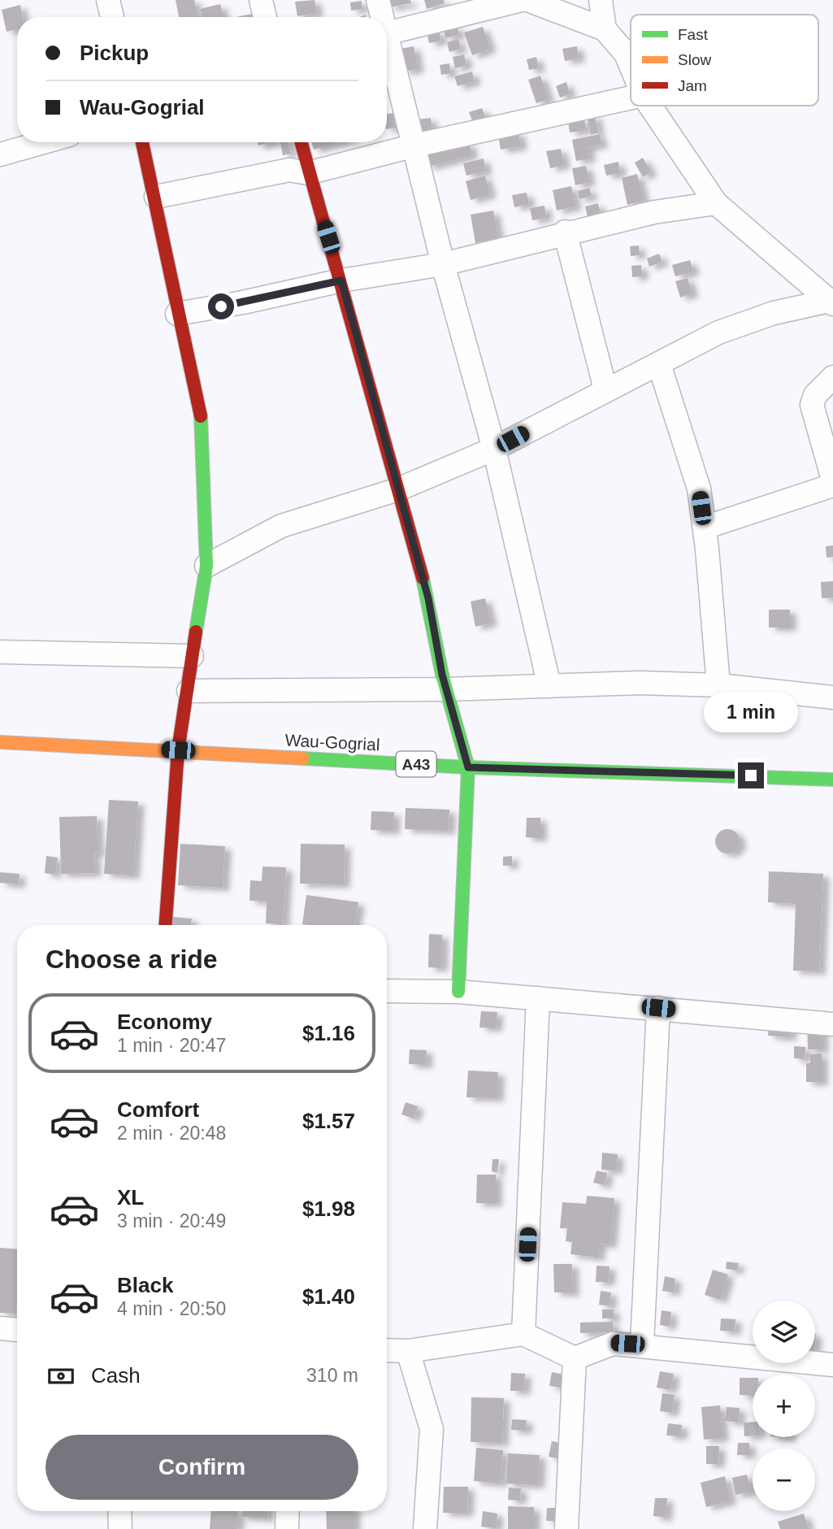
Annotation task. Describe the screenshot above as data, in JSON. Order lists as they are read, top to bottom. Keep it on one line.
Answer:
{"streets":{"street":["Wau-Gogrial","A43"]},"legend":["Fast","Slow","Jam"],"page":{"banner":["Pickup","Wau-Gogrial"],"bubble":"1 min","heading":"Choose a ride","list":[{"name":"Economy","note":"1 min · 20:47","value":"$1.16"},{"name":"Comfort","note":"2 min · 20:48","value":"$1.57"},{"name":"XL","note":"3 min · 20:49","value":"$1.98"},{"name":"Black","note":"4 min · 20:50","value":"$1.40"}],"map_buttons":["+","−"],"pay":["Cash","310 m"],"buttons":"Confirm"}}
